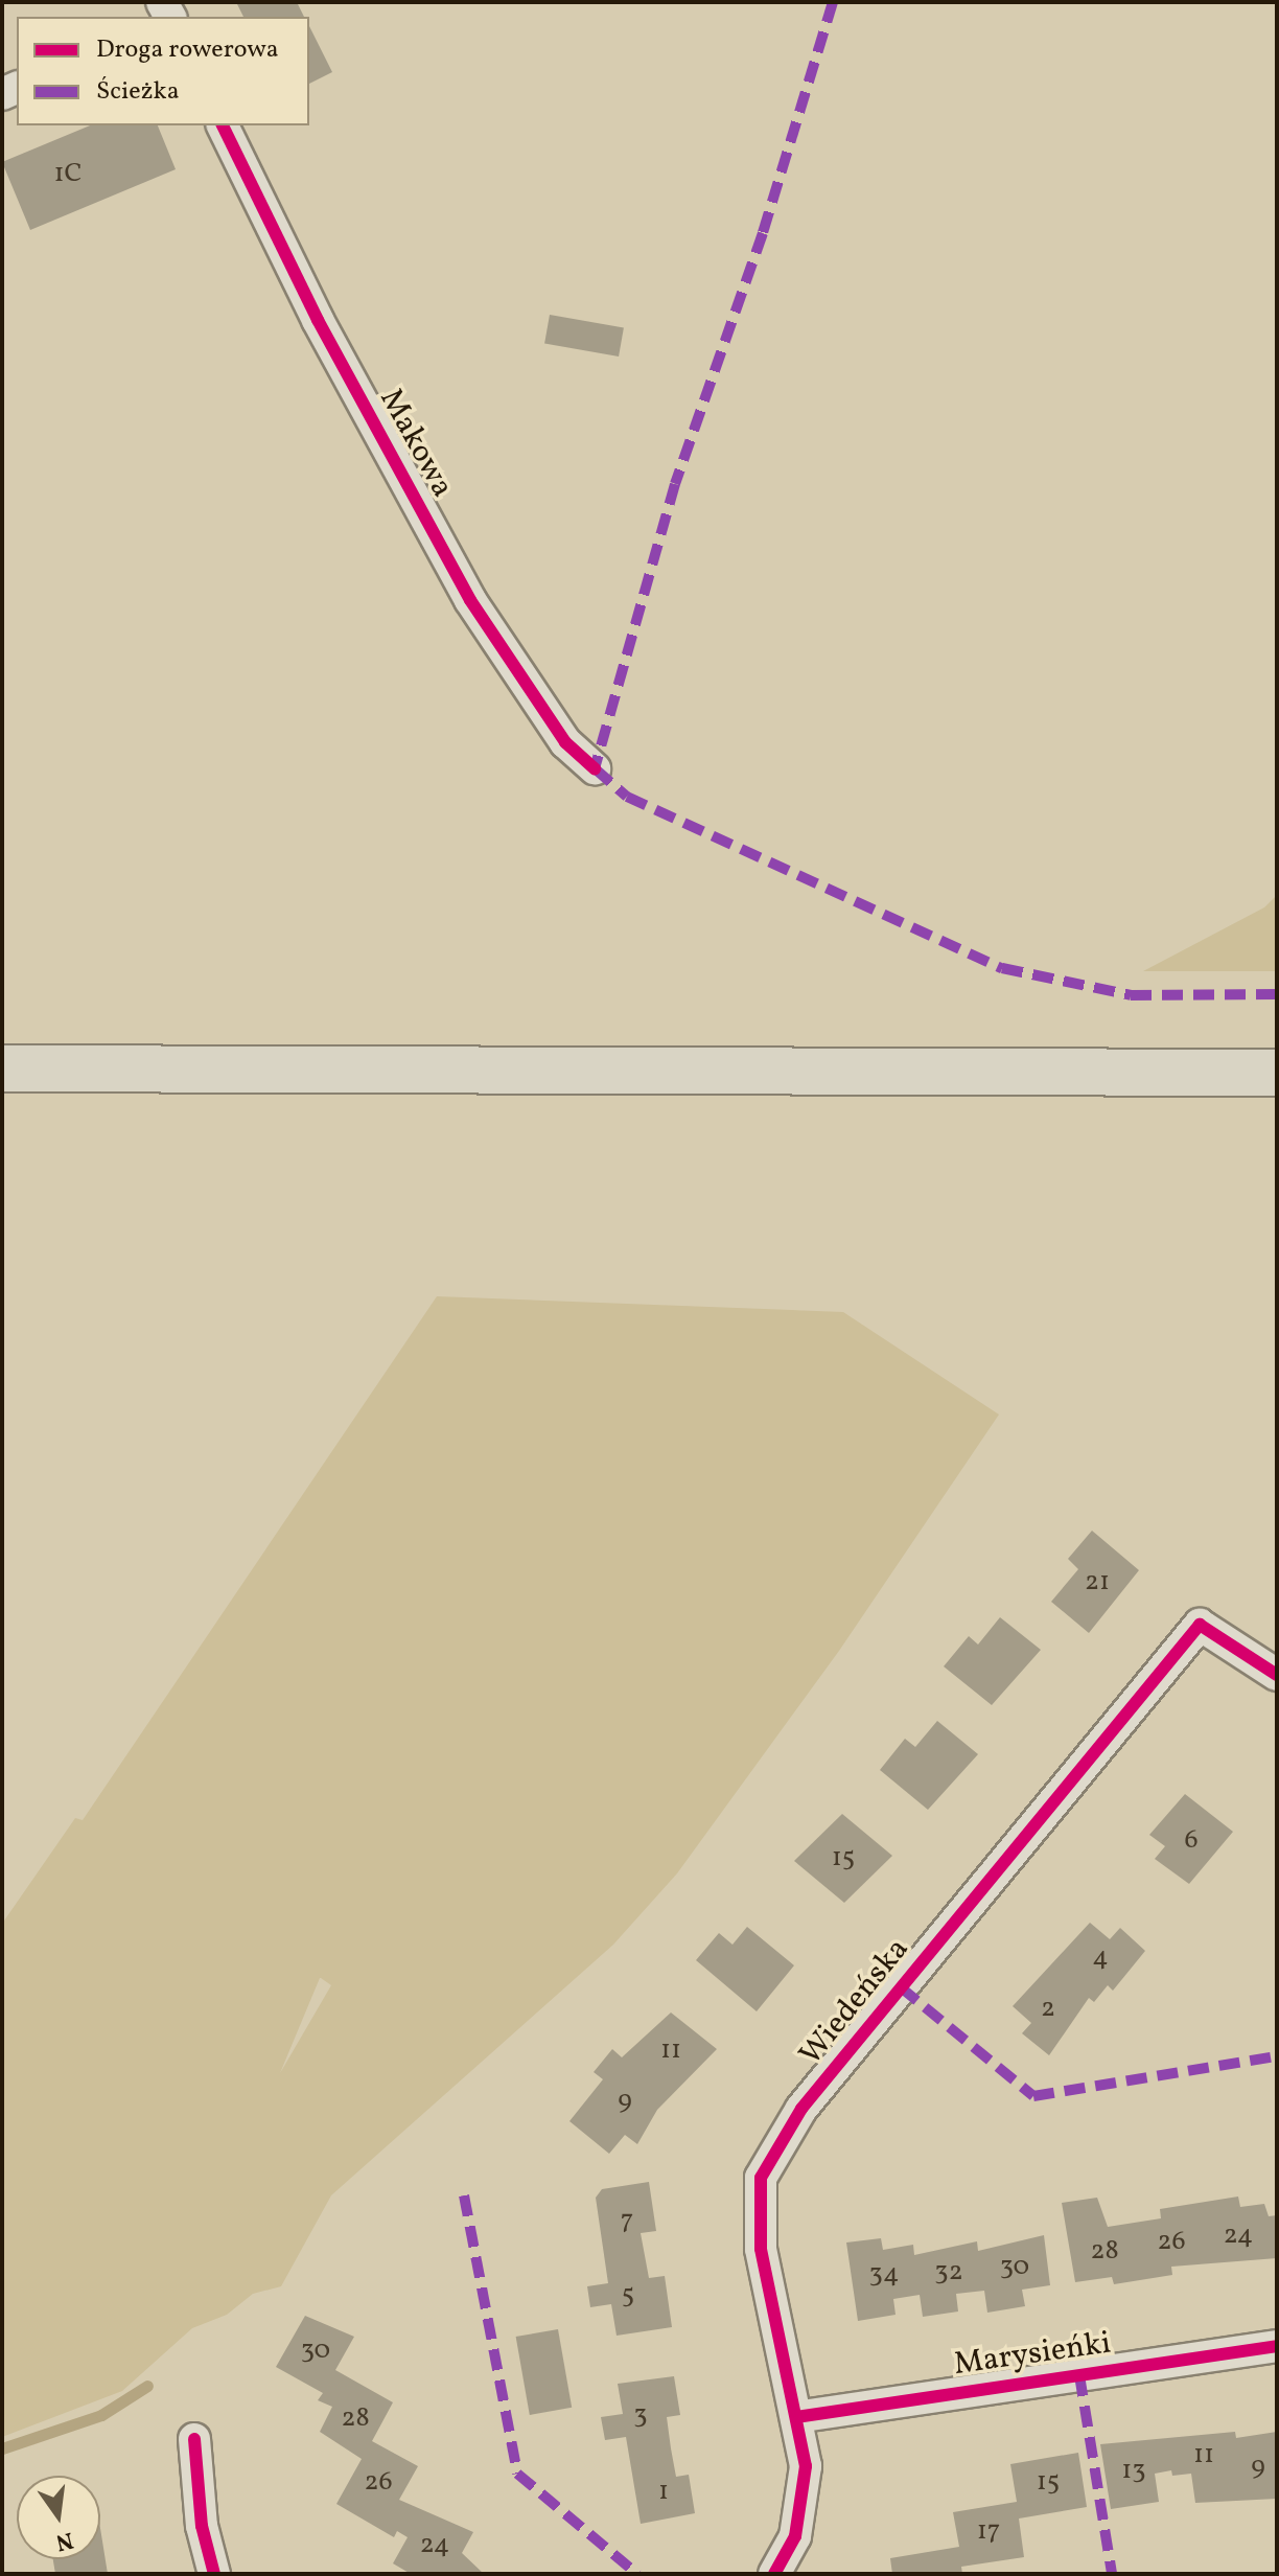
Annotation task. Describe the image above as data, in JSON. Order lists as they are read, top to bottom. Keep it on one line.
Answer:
{"streets":{"street":["Makowa","Wiedeńska","Marysieńki"]},"crossings":[["Wiedeńska","Marysieńki"]],"house_numbers":["1C","21","6","15","4","2","11","9","7","24","26","28","30","32","34","5","30","3","28","11","9","13","26","15","1","17","24"],"legend":["Droga rowerowa","Ścieżka"],"north":"bottom"}
